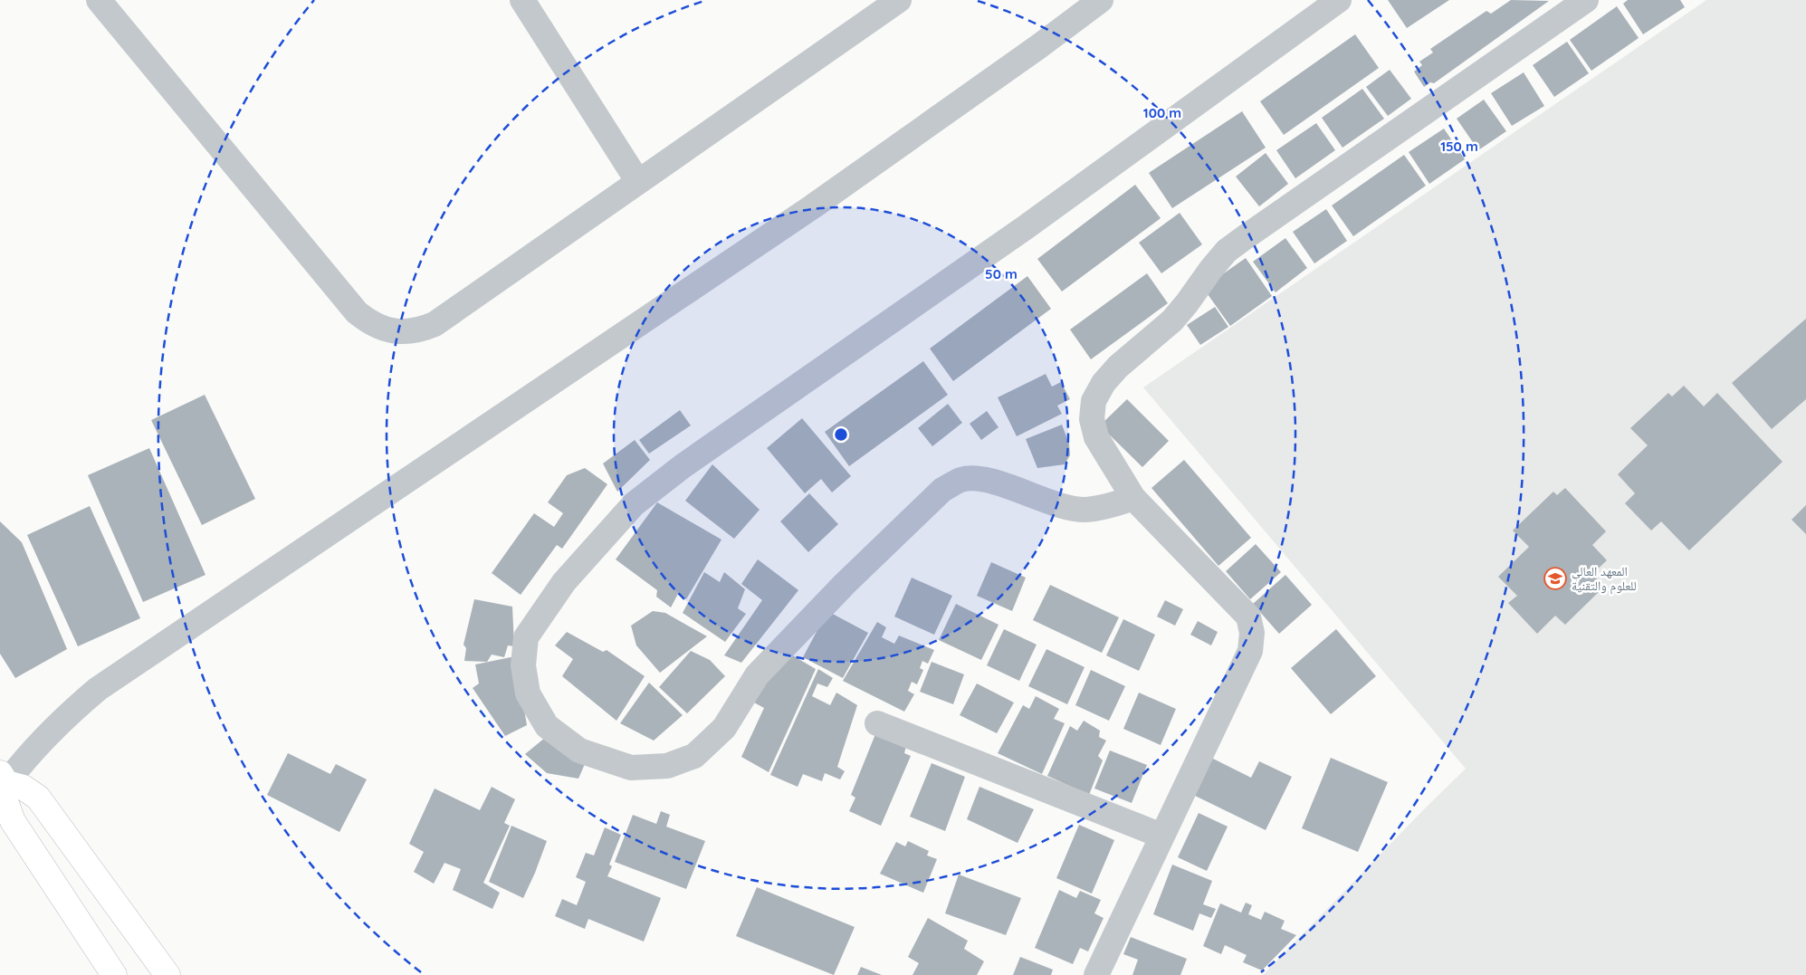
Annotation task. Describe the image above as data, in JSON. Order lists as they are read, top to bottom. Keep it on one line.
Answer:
{"places":{"school or university":["المعهد العالي للعلوم والتقنية"]},"rings":["100 m","150 m","50 m"]}
